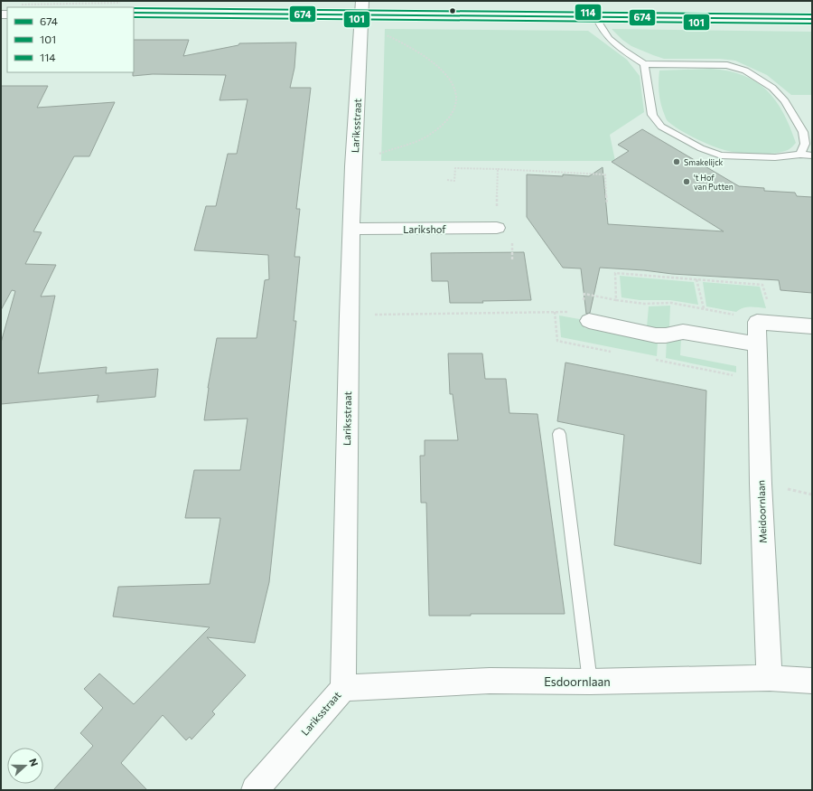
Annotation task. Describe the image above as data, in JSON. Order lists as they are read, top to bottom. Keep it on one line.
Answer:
{"streets":{"street":["Lariksstraat","Larikshof","Meidoornlaan","Esdoornlaan"]},"crossings":[["Lariksstraat","Larikshof"],["Lariksstraat","Esdoornlaan"],["Meidoornlaan","Esdoornlaan"]],"places":["Smakelijck","'t Hof van Putten"],"lines":["transit line 114","transit line 674","transit line 101"],"legend":["674","101","114"],"north":"right"}
